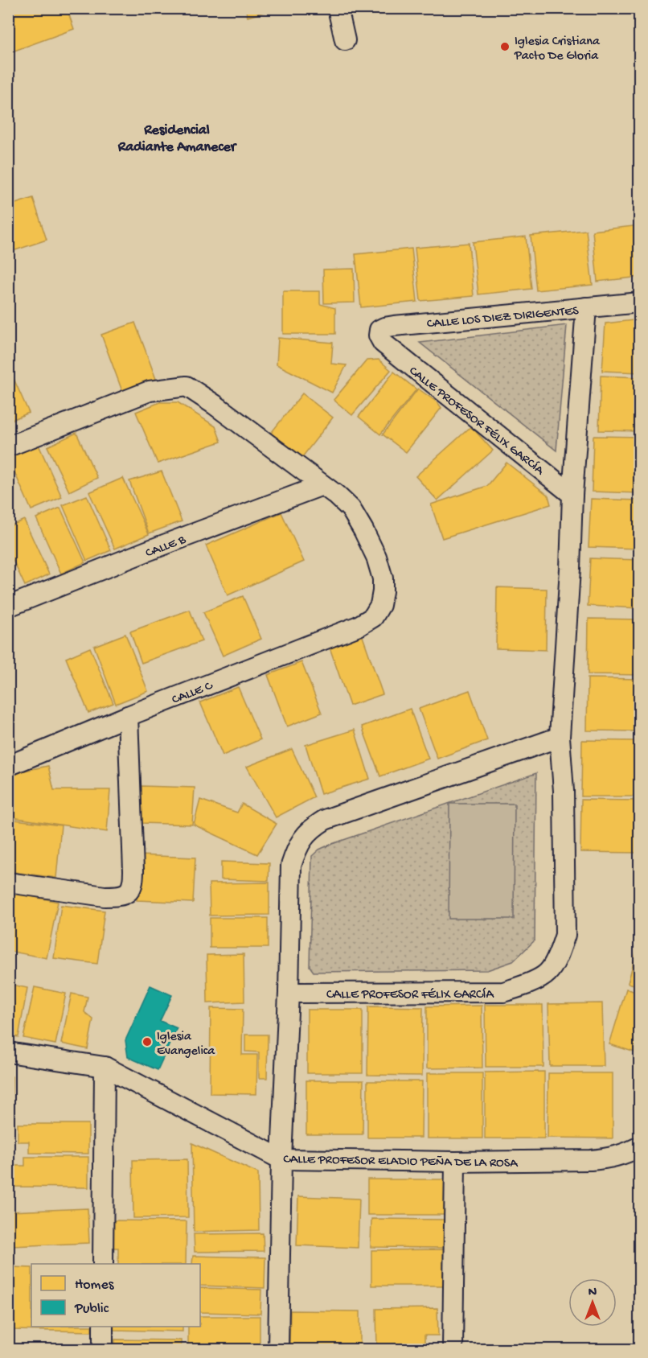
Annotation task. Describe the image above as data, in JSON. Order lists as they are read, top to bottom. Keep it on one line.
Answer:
{"streets":{"street":["CALLE LOS DIEZ DIRIGENTES","CALLE PROFESOR FÉLIX GARCÍA","CALLE B","CALLE C","CALLE PROFESOR ELADIO PEÑA DE LA ROSA"]},"crossings":[["CALLE LOS DIEZ DIRIGENTES","CALLE PROFESOR FÉLIX GARCÍA"],["CALLE B","CALLE C"]],"districts":["Residencial Radiante Amanecer"],"places":["Iglesia Cristiana Pacto De Gloria","Iglesia Evangelica"],"legend":["Homes","Public"],"north":"top"}
